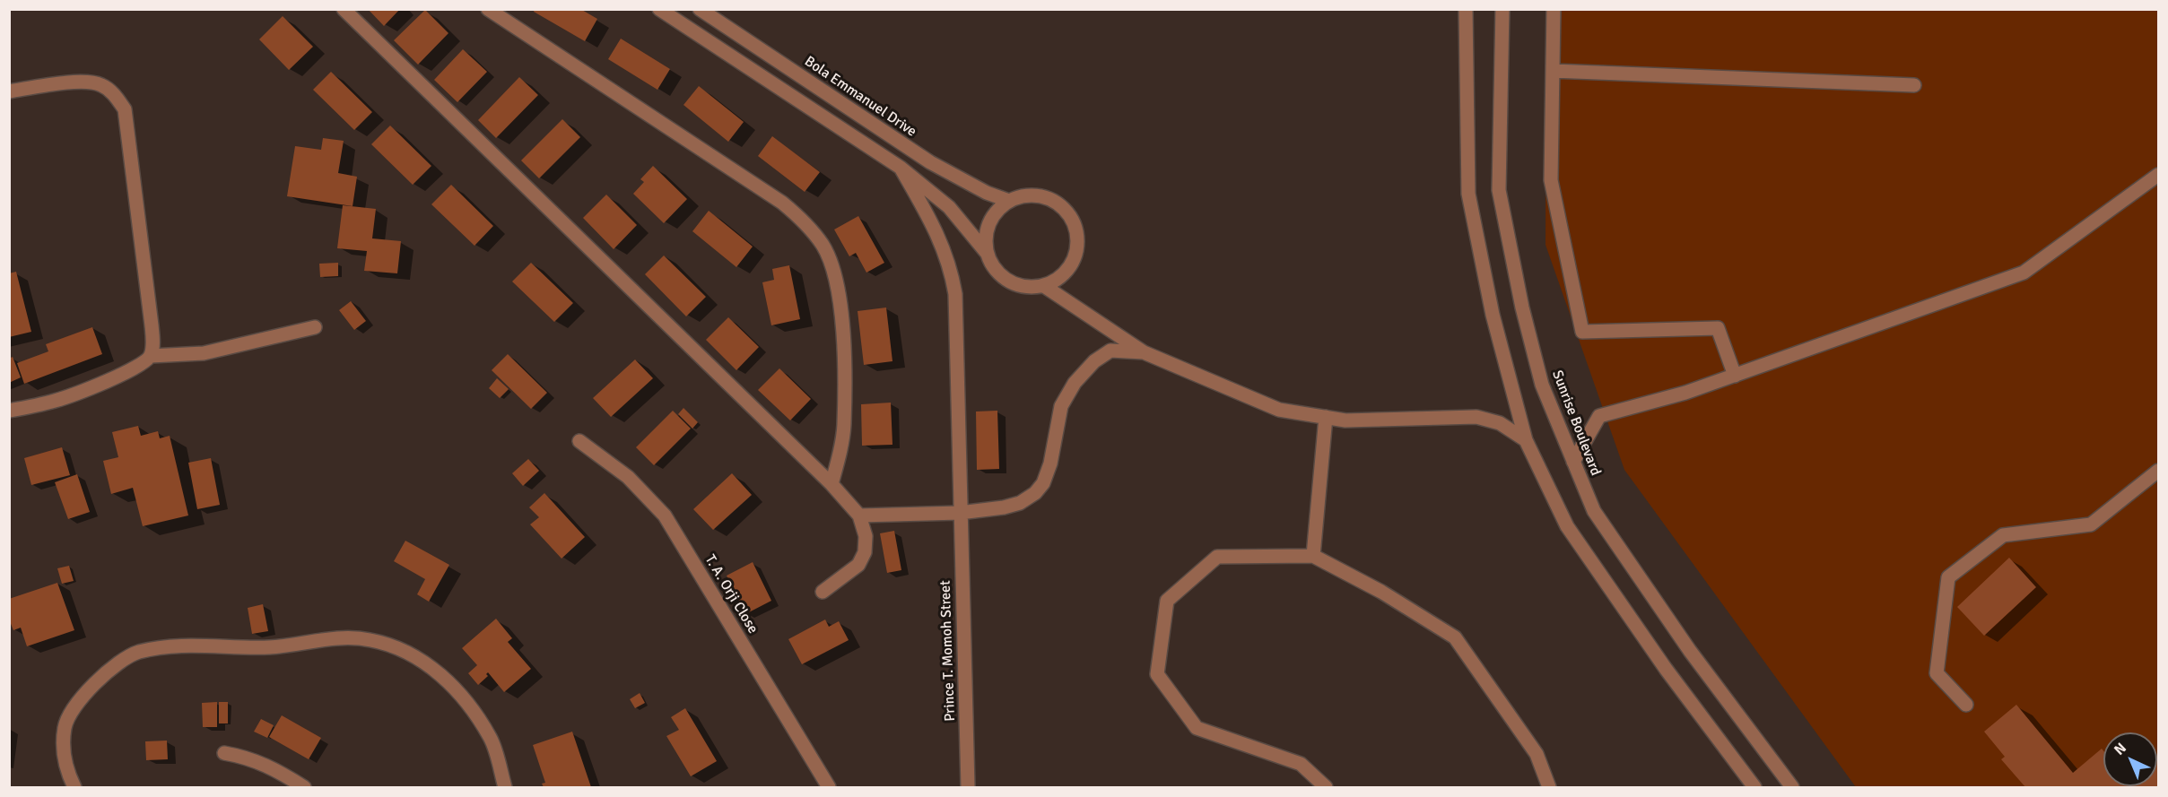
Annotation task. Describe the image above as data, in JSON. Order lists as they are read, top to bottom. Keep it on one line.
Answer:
{"streets":{"street":["Bola Emmanuel Drive","Sunrise Boulevard","T. A. Orji Close","Prince T. Momoh Street"]},"north":"top left"}
